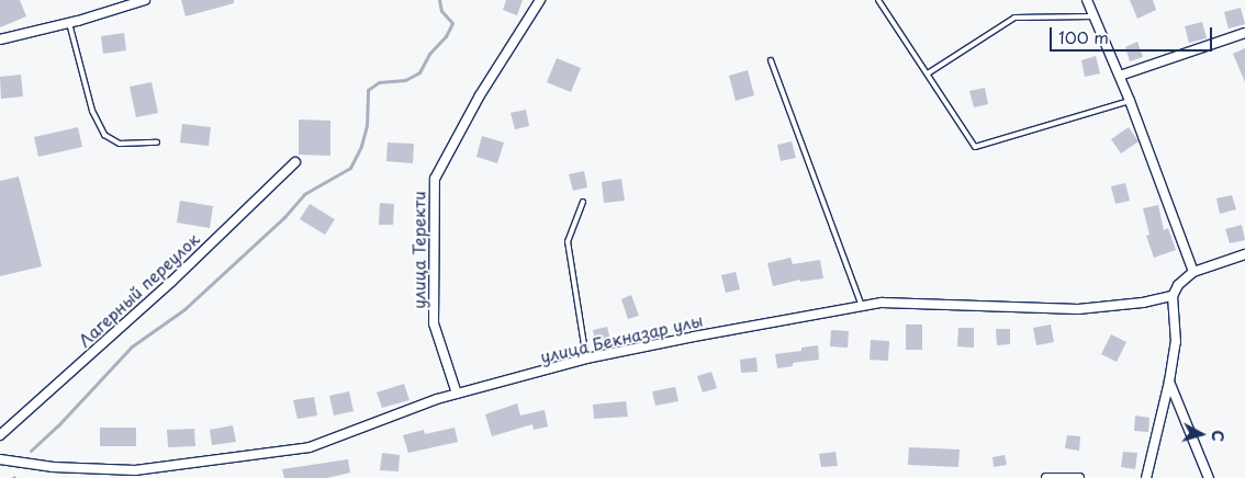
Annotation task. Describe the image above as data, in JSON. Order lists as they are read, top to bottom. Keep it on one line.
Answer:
{"streets":{"street":["улица Теректи","Лагерный переулок","улица Бекназар улы"]},"crossings":[["улица Теректи","улица Бекназар улы"]],"scale_bar":"100 m","north":"right"}
